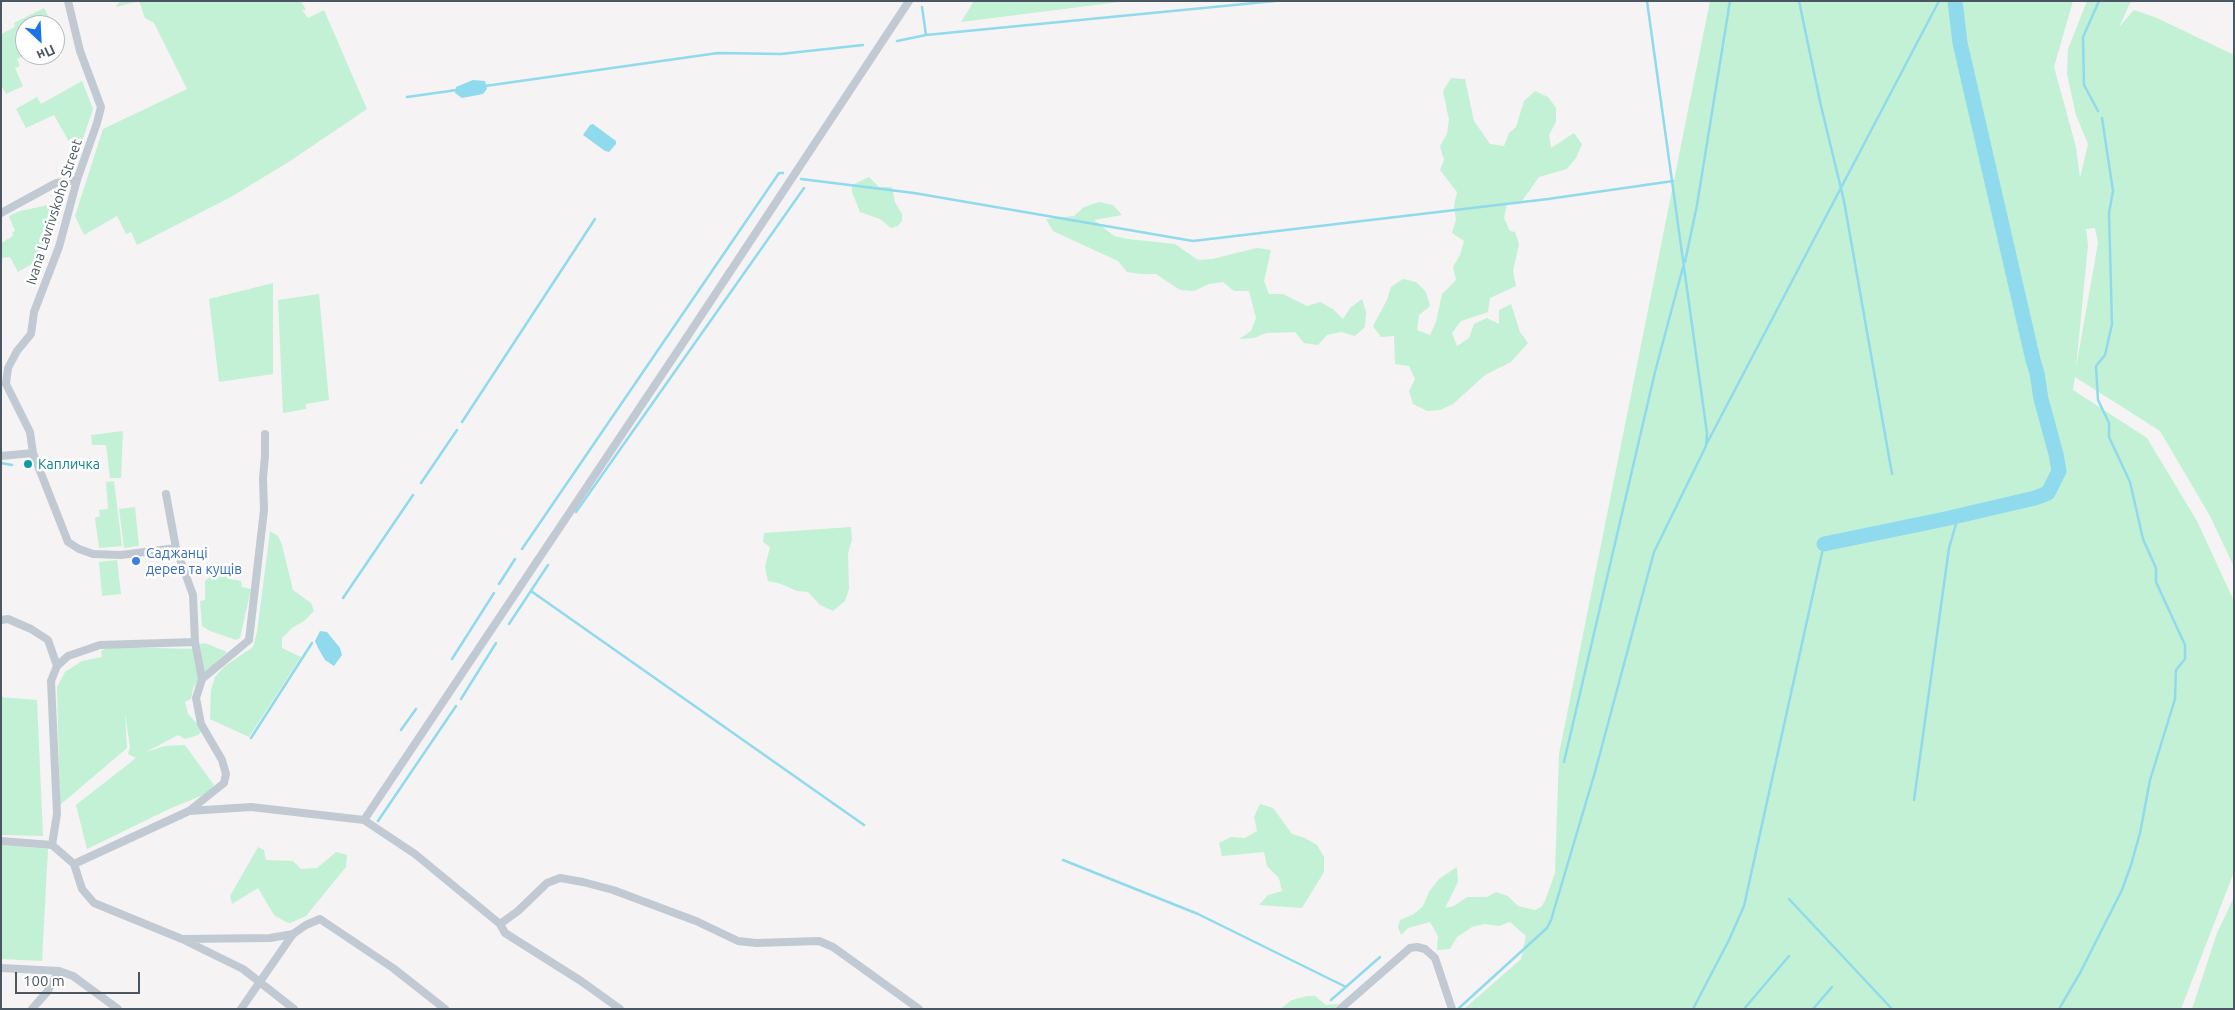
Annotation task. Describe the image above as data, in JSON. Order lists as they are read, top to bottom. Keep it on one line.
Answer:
{"streets":{"street":["Ivana Lavrivskoho Street"]},"places":["Капличка","Саджанці дерев та кущів"],"scale_bar":"100 m","north":"bottom right"}
